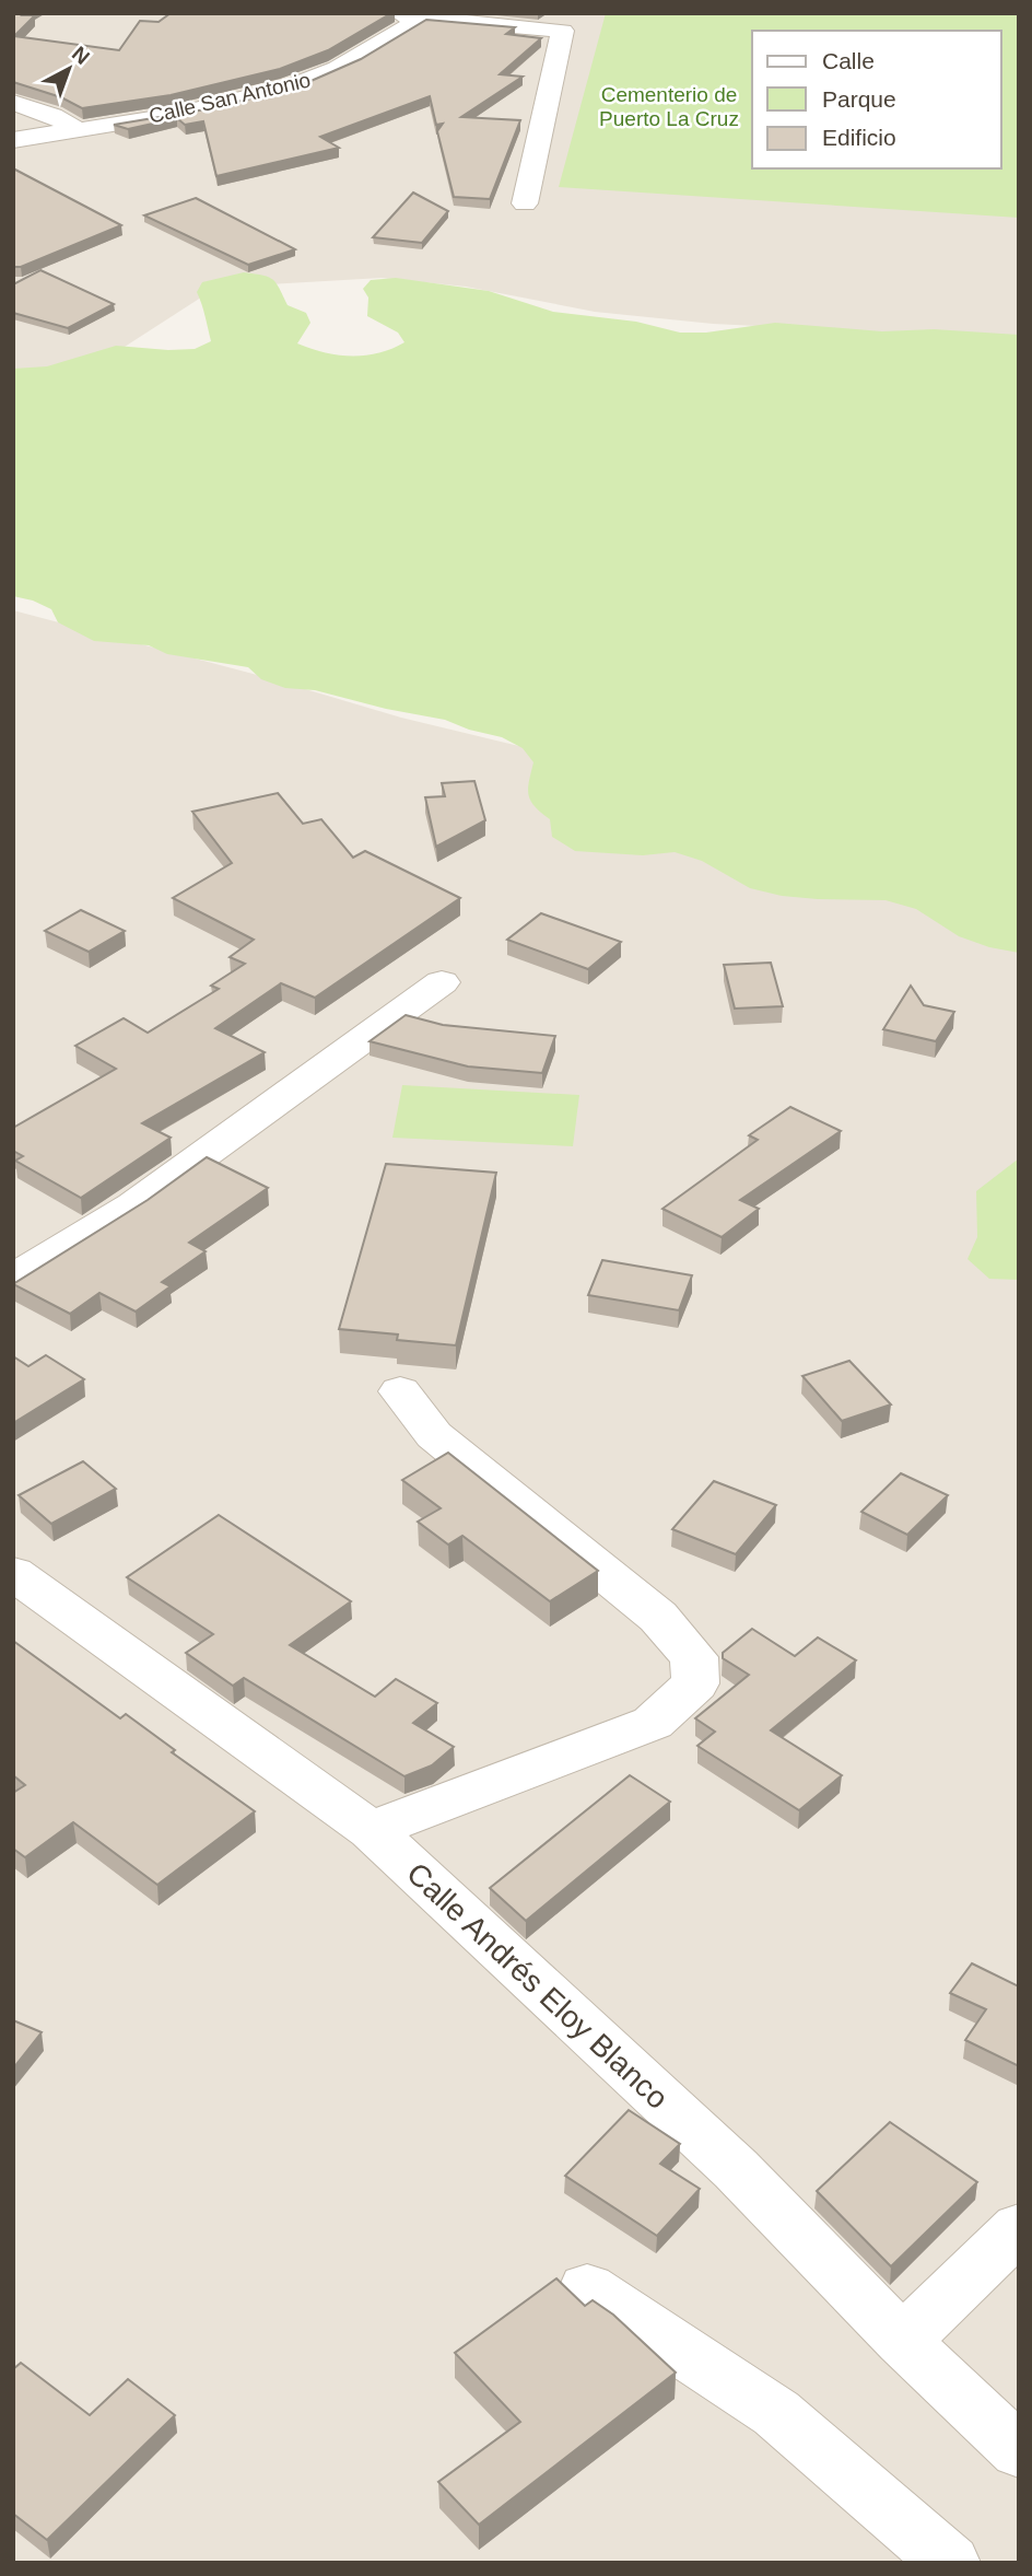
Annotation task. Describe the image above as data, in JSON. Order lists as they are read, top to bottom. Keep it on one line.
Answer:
{"streets":{"street":["Calle San Antonio","Calle Andrés Eloy Blanco"]},"parks":["Cementerio de Puerto La Cruz"],"legend":["Calle","Parque","Edificio"],"north":"top right"}
